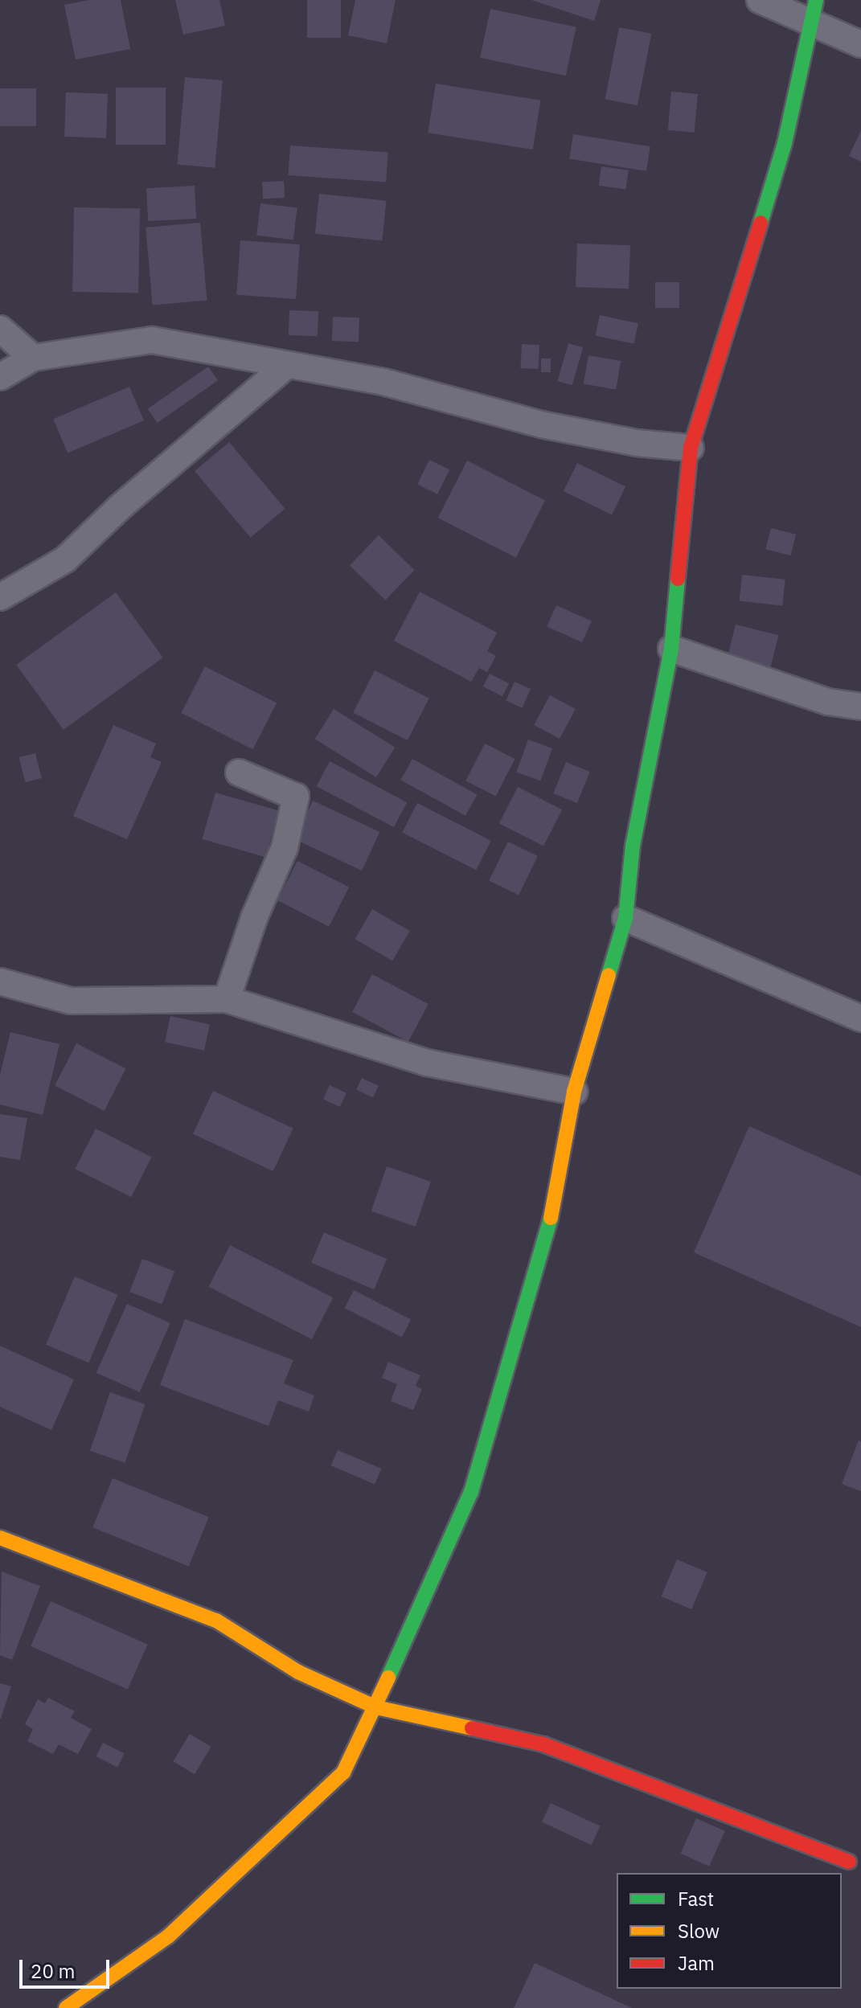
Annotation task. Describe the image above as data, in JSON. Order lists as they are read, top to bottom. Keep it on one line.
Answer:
{"legend":["Fast","Slow","Jam"],"scale_bar":"20 m"}
